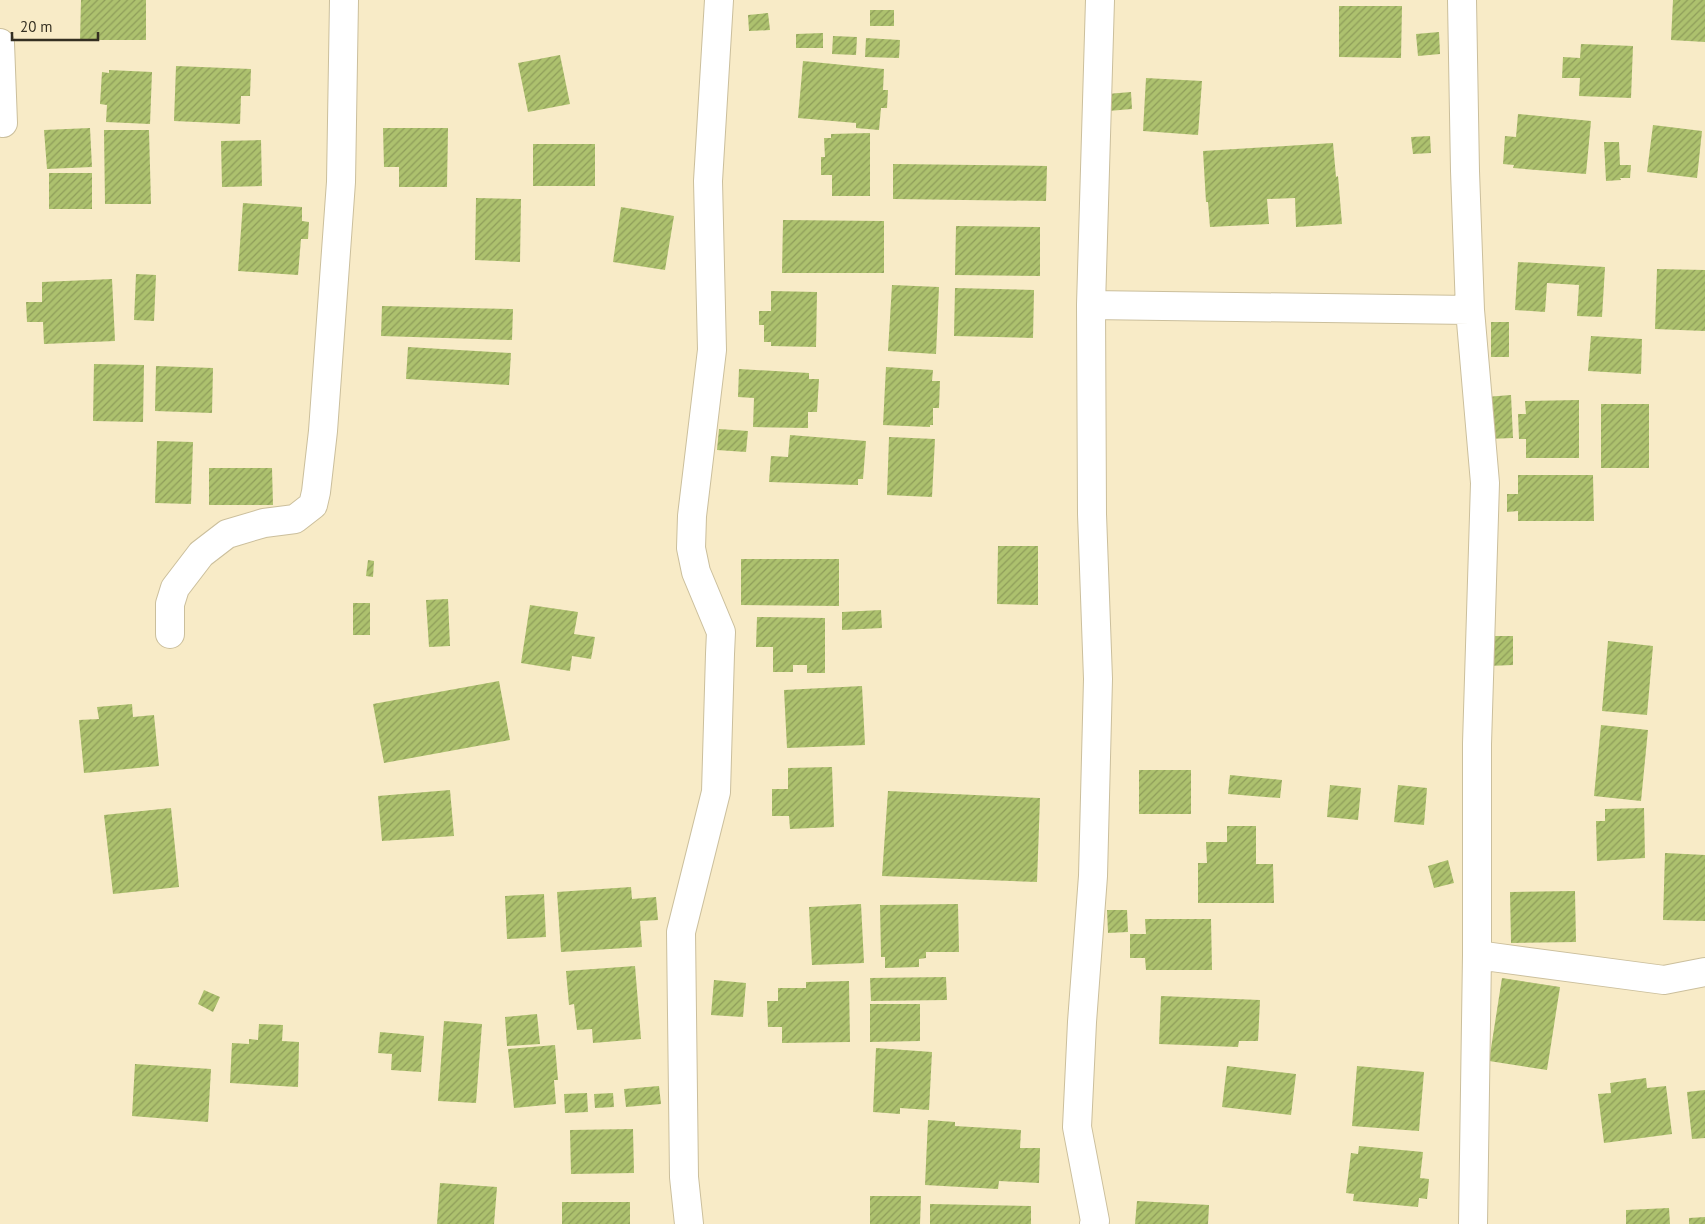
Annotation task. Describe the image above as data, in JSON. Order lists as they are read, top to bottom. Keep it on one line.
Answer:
{"scale_bar":"20 m"}
